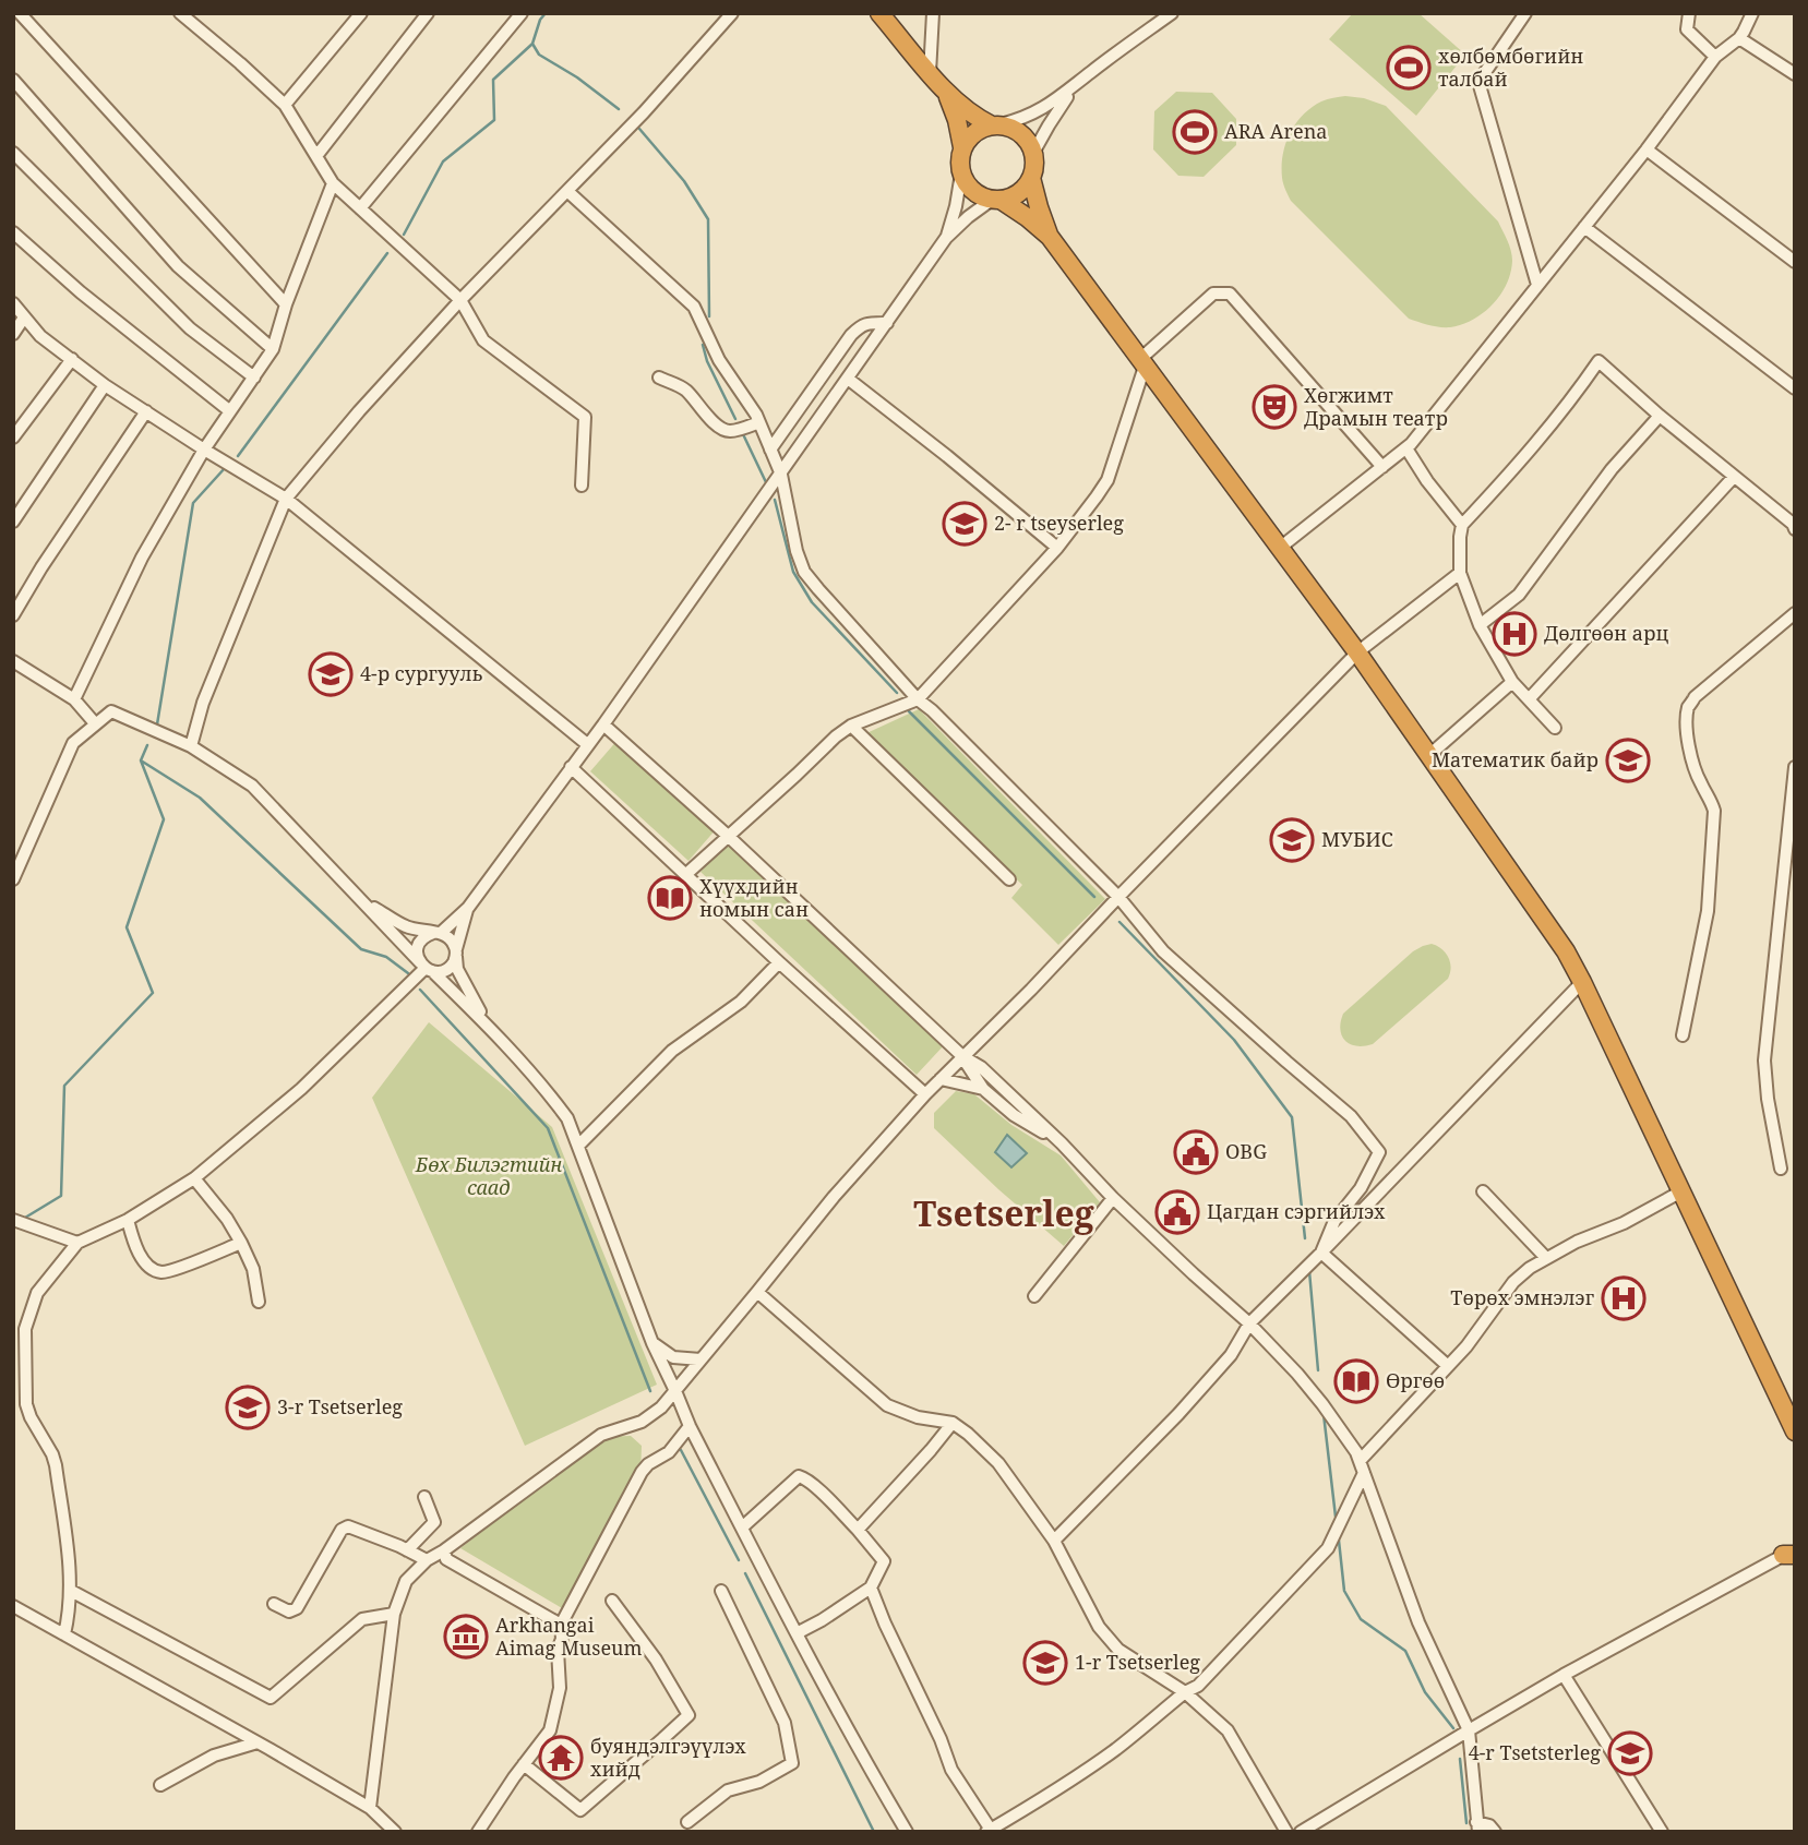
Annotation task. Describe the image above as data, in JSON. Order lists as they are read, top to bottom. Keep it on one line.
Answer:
{"districts":["Tsetserleg"],"parks":["Бөх Билэгтийн саад"],"places":{"sports":["хөлбөмбөгийн талбай","ARA Arena"],"theatre":["Хөгжимт Драмын театр"],"school or university":["2- r tseyserleg","4-р сургууль","Математик байр","МУБИС","3-r Tsetserleg","1-r Tsetserleg","4-r Tsetsterleg"],"hospital":["Дөлгөөн арц","Төрөх эмнэлэг"],"library":["Хүүхдийн номын сан","Өргөө"],"public building":["OBG","Цагдан сэргийлэх"],"museum":["Arkhangai Aimag Museum"],"temple":["буяндэлгэүүлэх хийд"]}}
